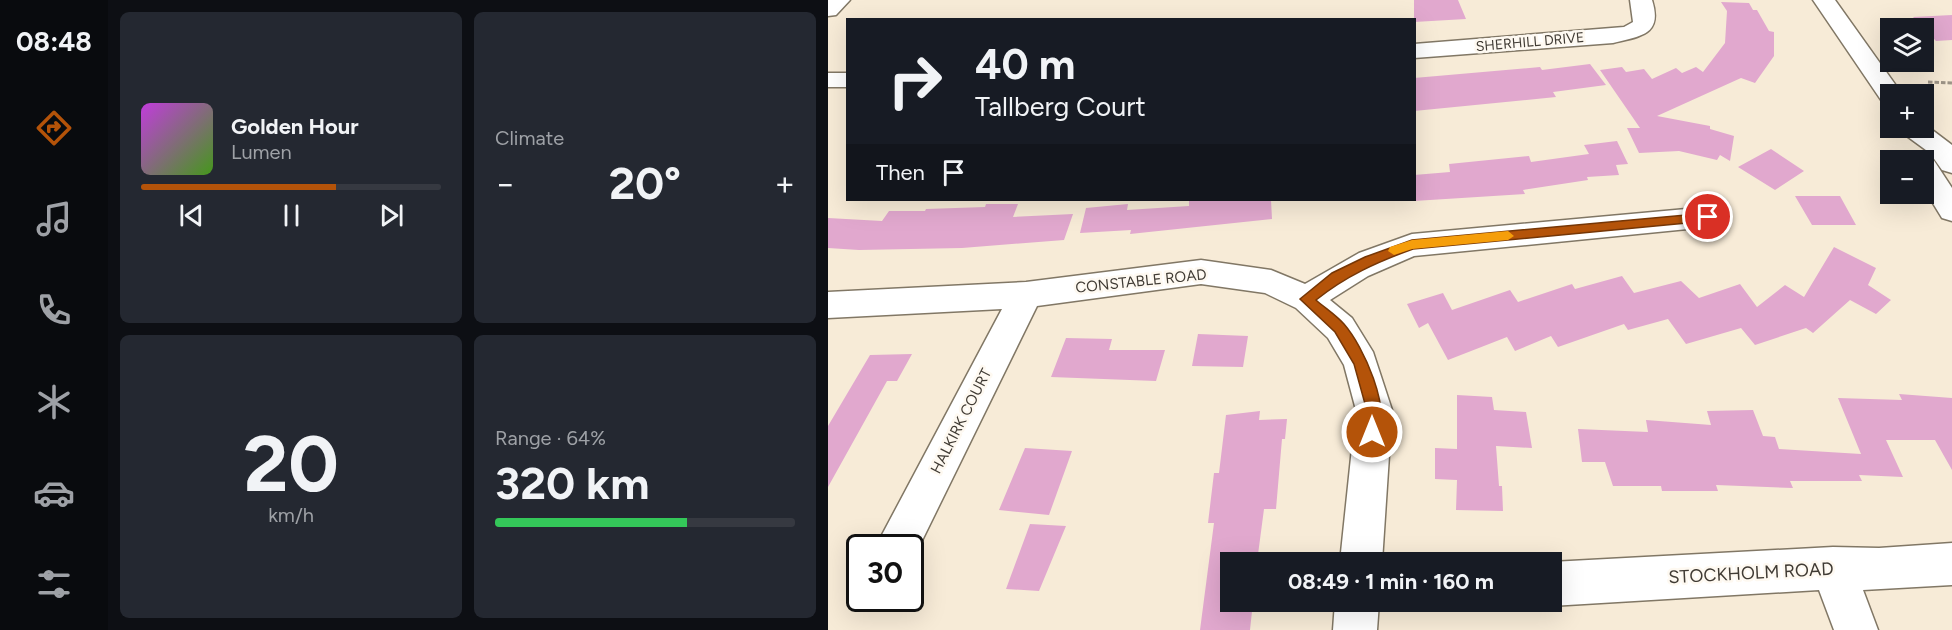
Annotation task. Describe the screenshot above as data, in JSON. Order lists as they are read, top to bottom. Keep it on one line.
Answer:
{"streets":{"street":["SHERHILL DRIVE","CONSTABLE ROAD","HALKIRK COURT","STOCKHOLM ROAD"]},"crossings":[["CONSTABLE ROAD","HALKIRK COURT"]],"page":{"tabs":"08:48","tile":["Climate",["20","km/h"],["Range · 64%","320 km"]],"map_buttons":["+","−"],"turn":["40 m","Tallberg Court"],"song":["Golden Hour","Lumen"],"then":"Then","heat":["−","20°","+"],"limit":"30","trip":"08:49 · 1 min · 160 m"}}
